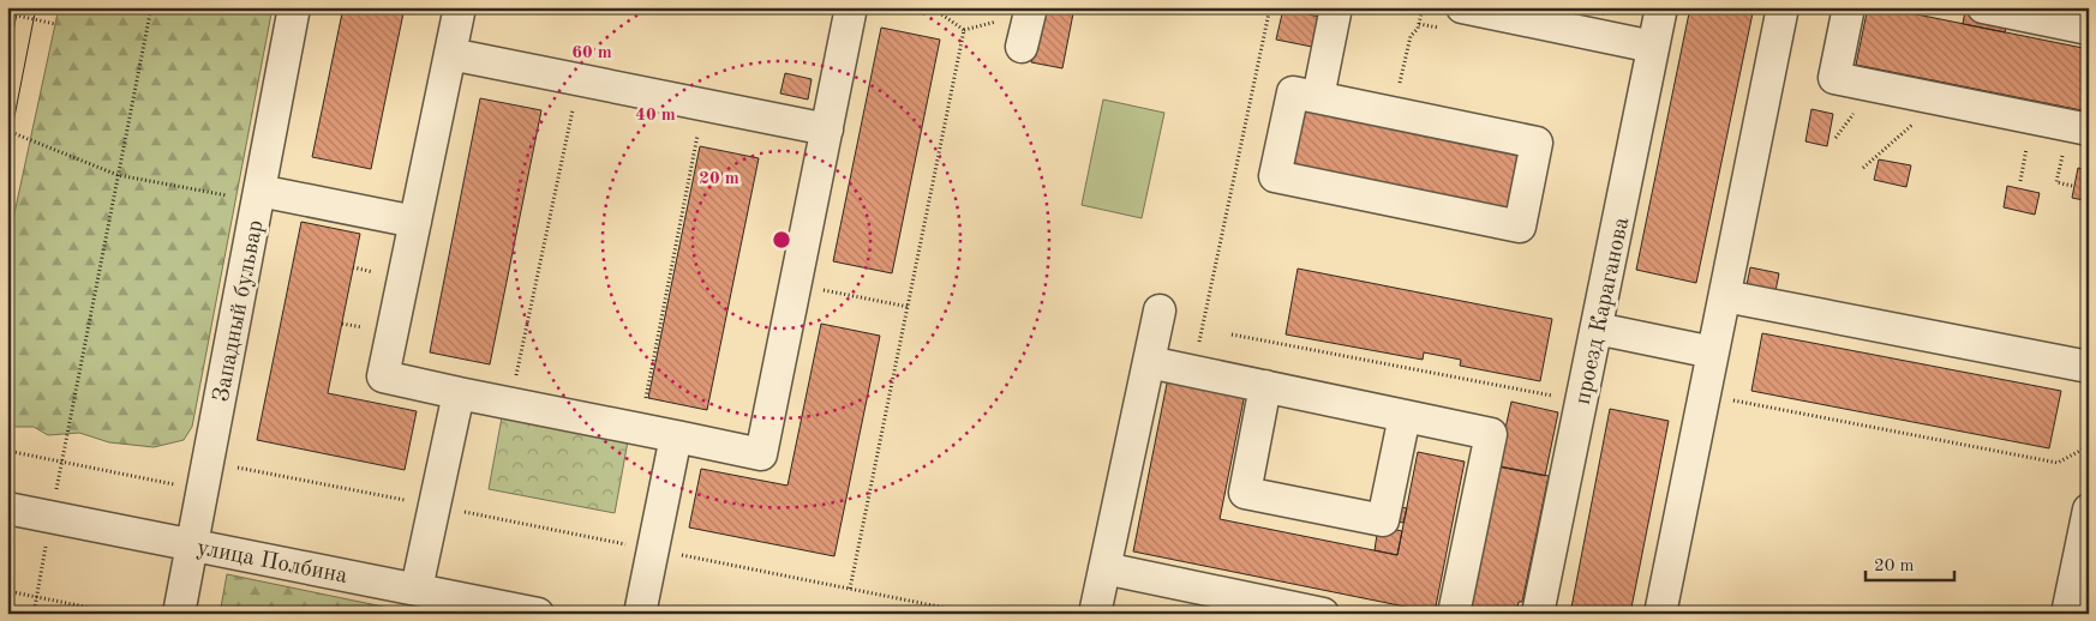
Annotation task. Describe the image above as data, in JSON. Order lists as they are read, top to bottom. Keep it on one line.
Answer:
{"streets":{"street":["Западный бульвар","проезд Караганова","улица Полбина"]},"crossings":[["Западный бульвар","улица Полбина"]],"scale_bar":"20 m","rings":["60 m","40 m","20 m"]}
